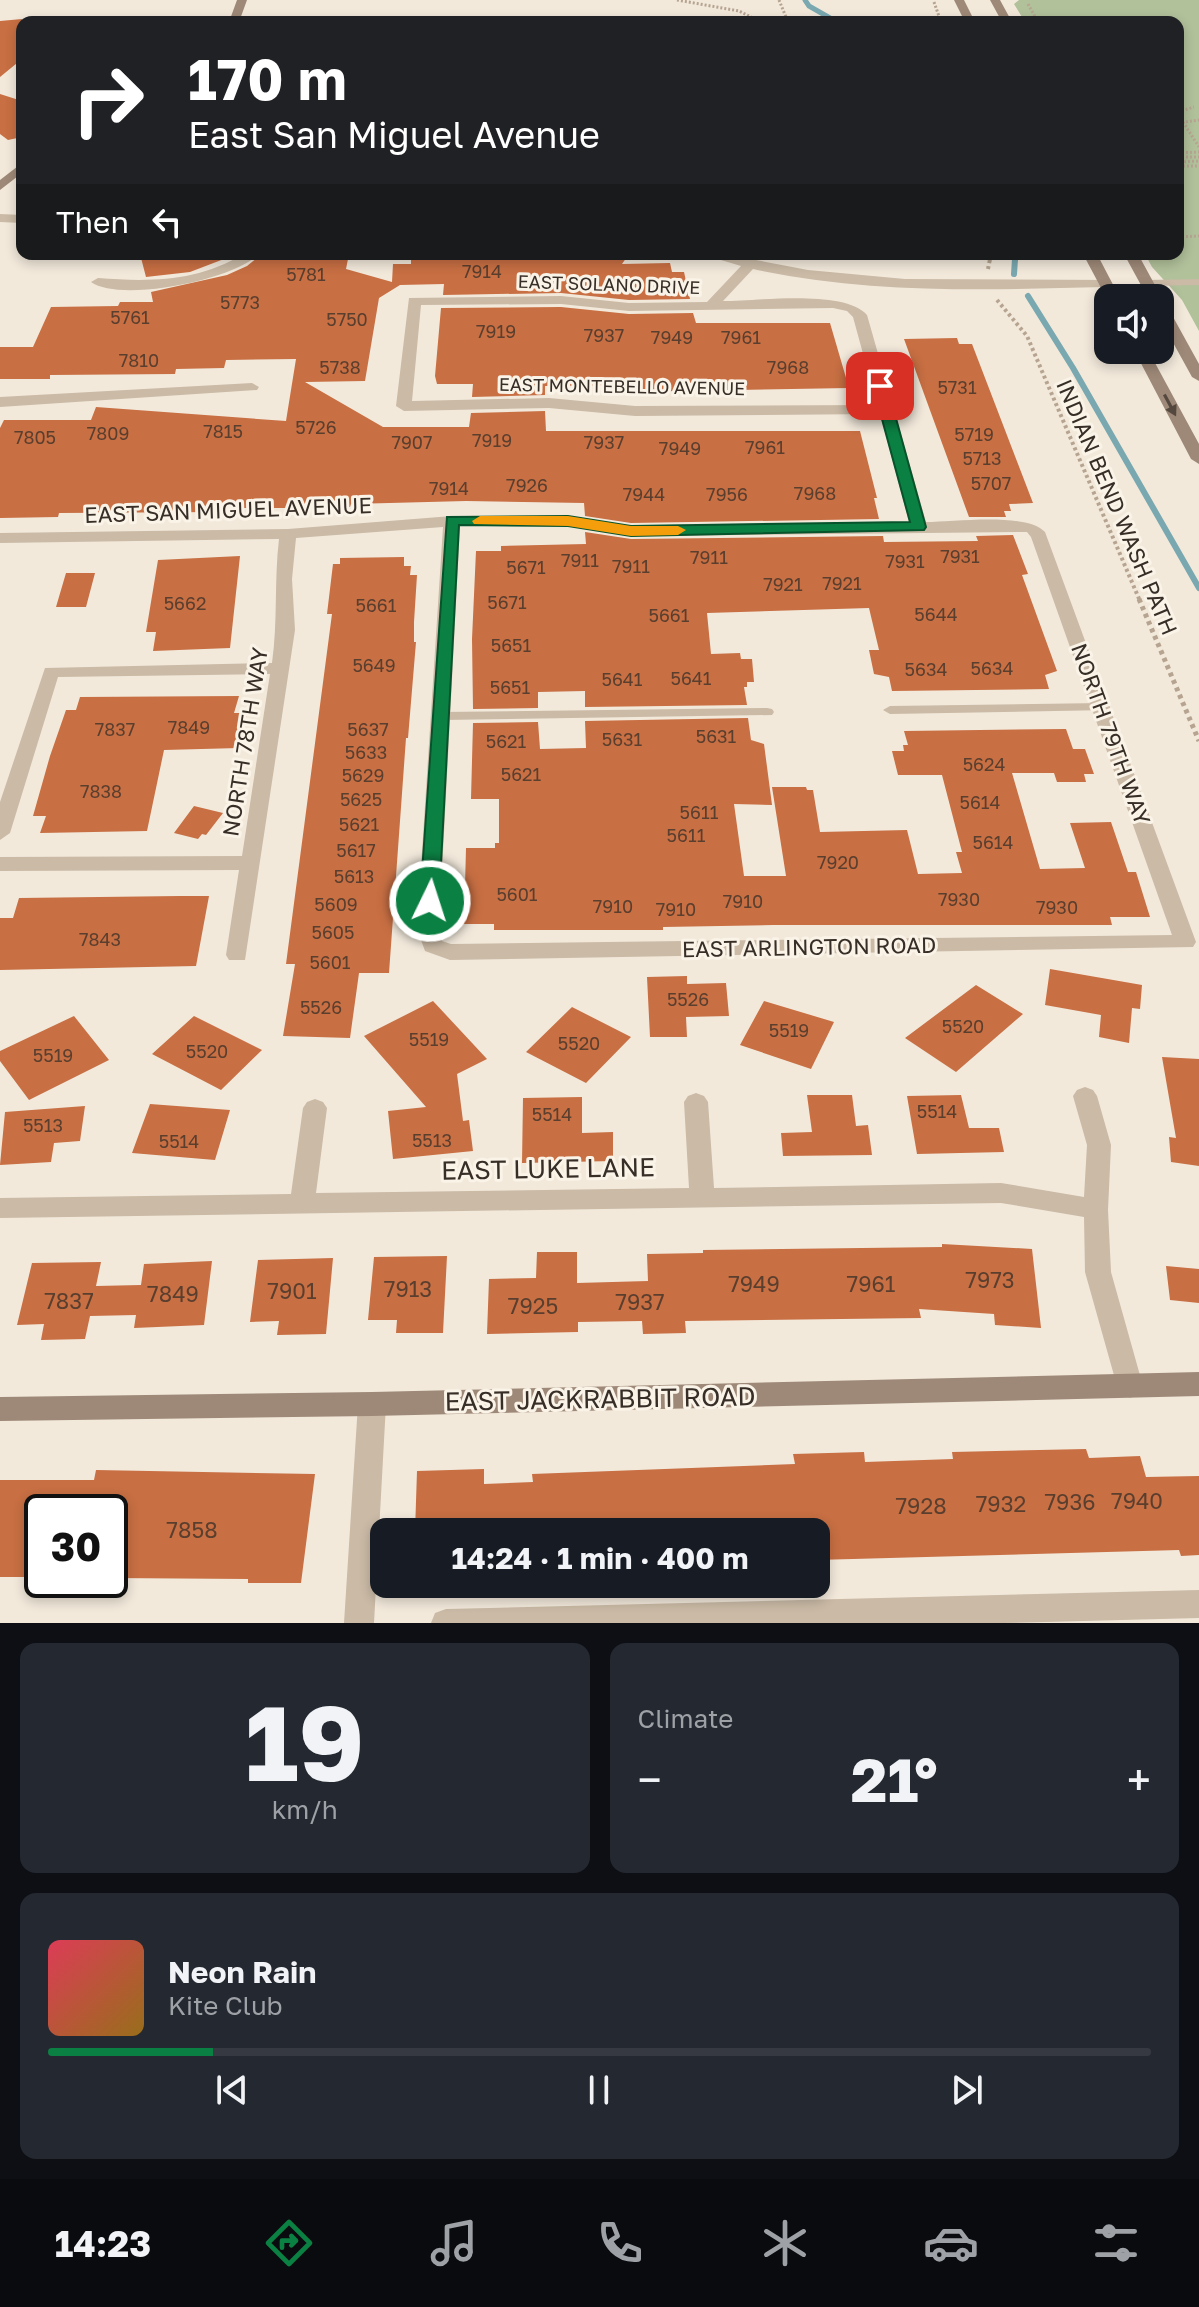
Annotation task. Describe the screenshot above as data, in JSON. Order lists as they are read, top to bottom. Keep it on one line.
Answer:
{"streets":{"street":["EAST SOLANO DRIVE","EAST MONTEBELLO AVENUE","EAST SAN MIGUEL AVENUE","NORTH 79TH WAY","NORTH 78TH WAY","EAST ARLINGTON ROAD","EAST LUKE LANE","EAST JACKRABBIT ROAD"],"path":["INDIAN BEND WASH PATH"]},"crossings":[["EAST SOLANO DRIVE","EAST MONTEBELLO AVENUE"],["EAST SAN MIGUEL AVENUE","NORTH 79TH WAY"],["EAST SAN MIGUEL AVENUE","NORTH 78TH WAY"],["NORTH 79TH WAY","EAST ARLINGTON ROAD"]],"house_numbers":["7914","5781","5773","5761","5750","7919","7937","7949","7961","7810","5738","7968","5731","5726","7815","7809","5719","7805","7919","7907","7937","7961","7949","5713","5707","7926","7914","7968","7944","7956","7931","7911","7911","7931","7911","5671","7921","7921","5671","5662","5661","5644","5661","5651","5649","5634","5634","5641","5641","5651","7849","7837","5637","5631","5631","5621","5633","5624","5621","5629","7838","5625","5614","5611","5621","5611","5614","5617","7920","5613","5601","7930","7910","5609","7910","7930","7910","5605","7843","5601","5526","5526","5520","5519","5519","5520","5520","5519","5514","5514","5513","5513","5514","7973","7949","7961","7913","7901","7849","7837","7937","7925","7940","7936","7932","7928","7858"],"page":{"turn":["170 m","East San Miguel Avenue"],"then":"Then","limit":"30","trip":"14:24 · 1 min · 400 m","tile":[["19","km/h"],"Climate"],"heat":["−","21°","+"],"song":["Neon Rain","Kite Club"],"tabs":"14:23"}}
